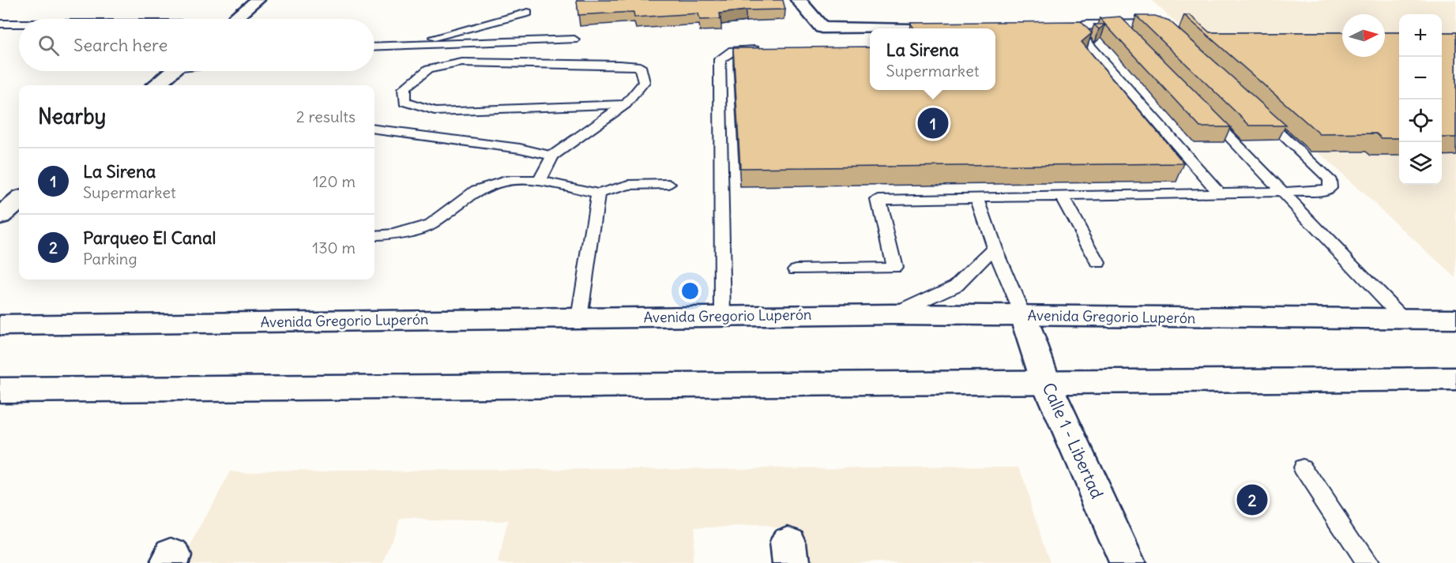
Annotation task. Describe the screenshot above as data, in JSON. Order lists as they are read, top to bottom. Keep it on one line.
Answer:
{"streets":{"main road":["Avenida Gregorio Luperón","Calle 1 - Libertad"]},"crossings":[["Avenida Gregorio Luperón","Calle 1 - Libertad"]],"north":"right","page":{"map_buttons":["+","−"],"search":"Search here","popup":["La Sirena","Supermarket"],"heading":["Nearby","2 results"],"pins":["1","2"],"list":[{"mark":"1","name":"La Sirena","note":"Supermarket","value":"120 m"},{"mark":"2","name":"Parqueo El Canal","note":"Parking","value":"130 m"}]}}
